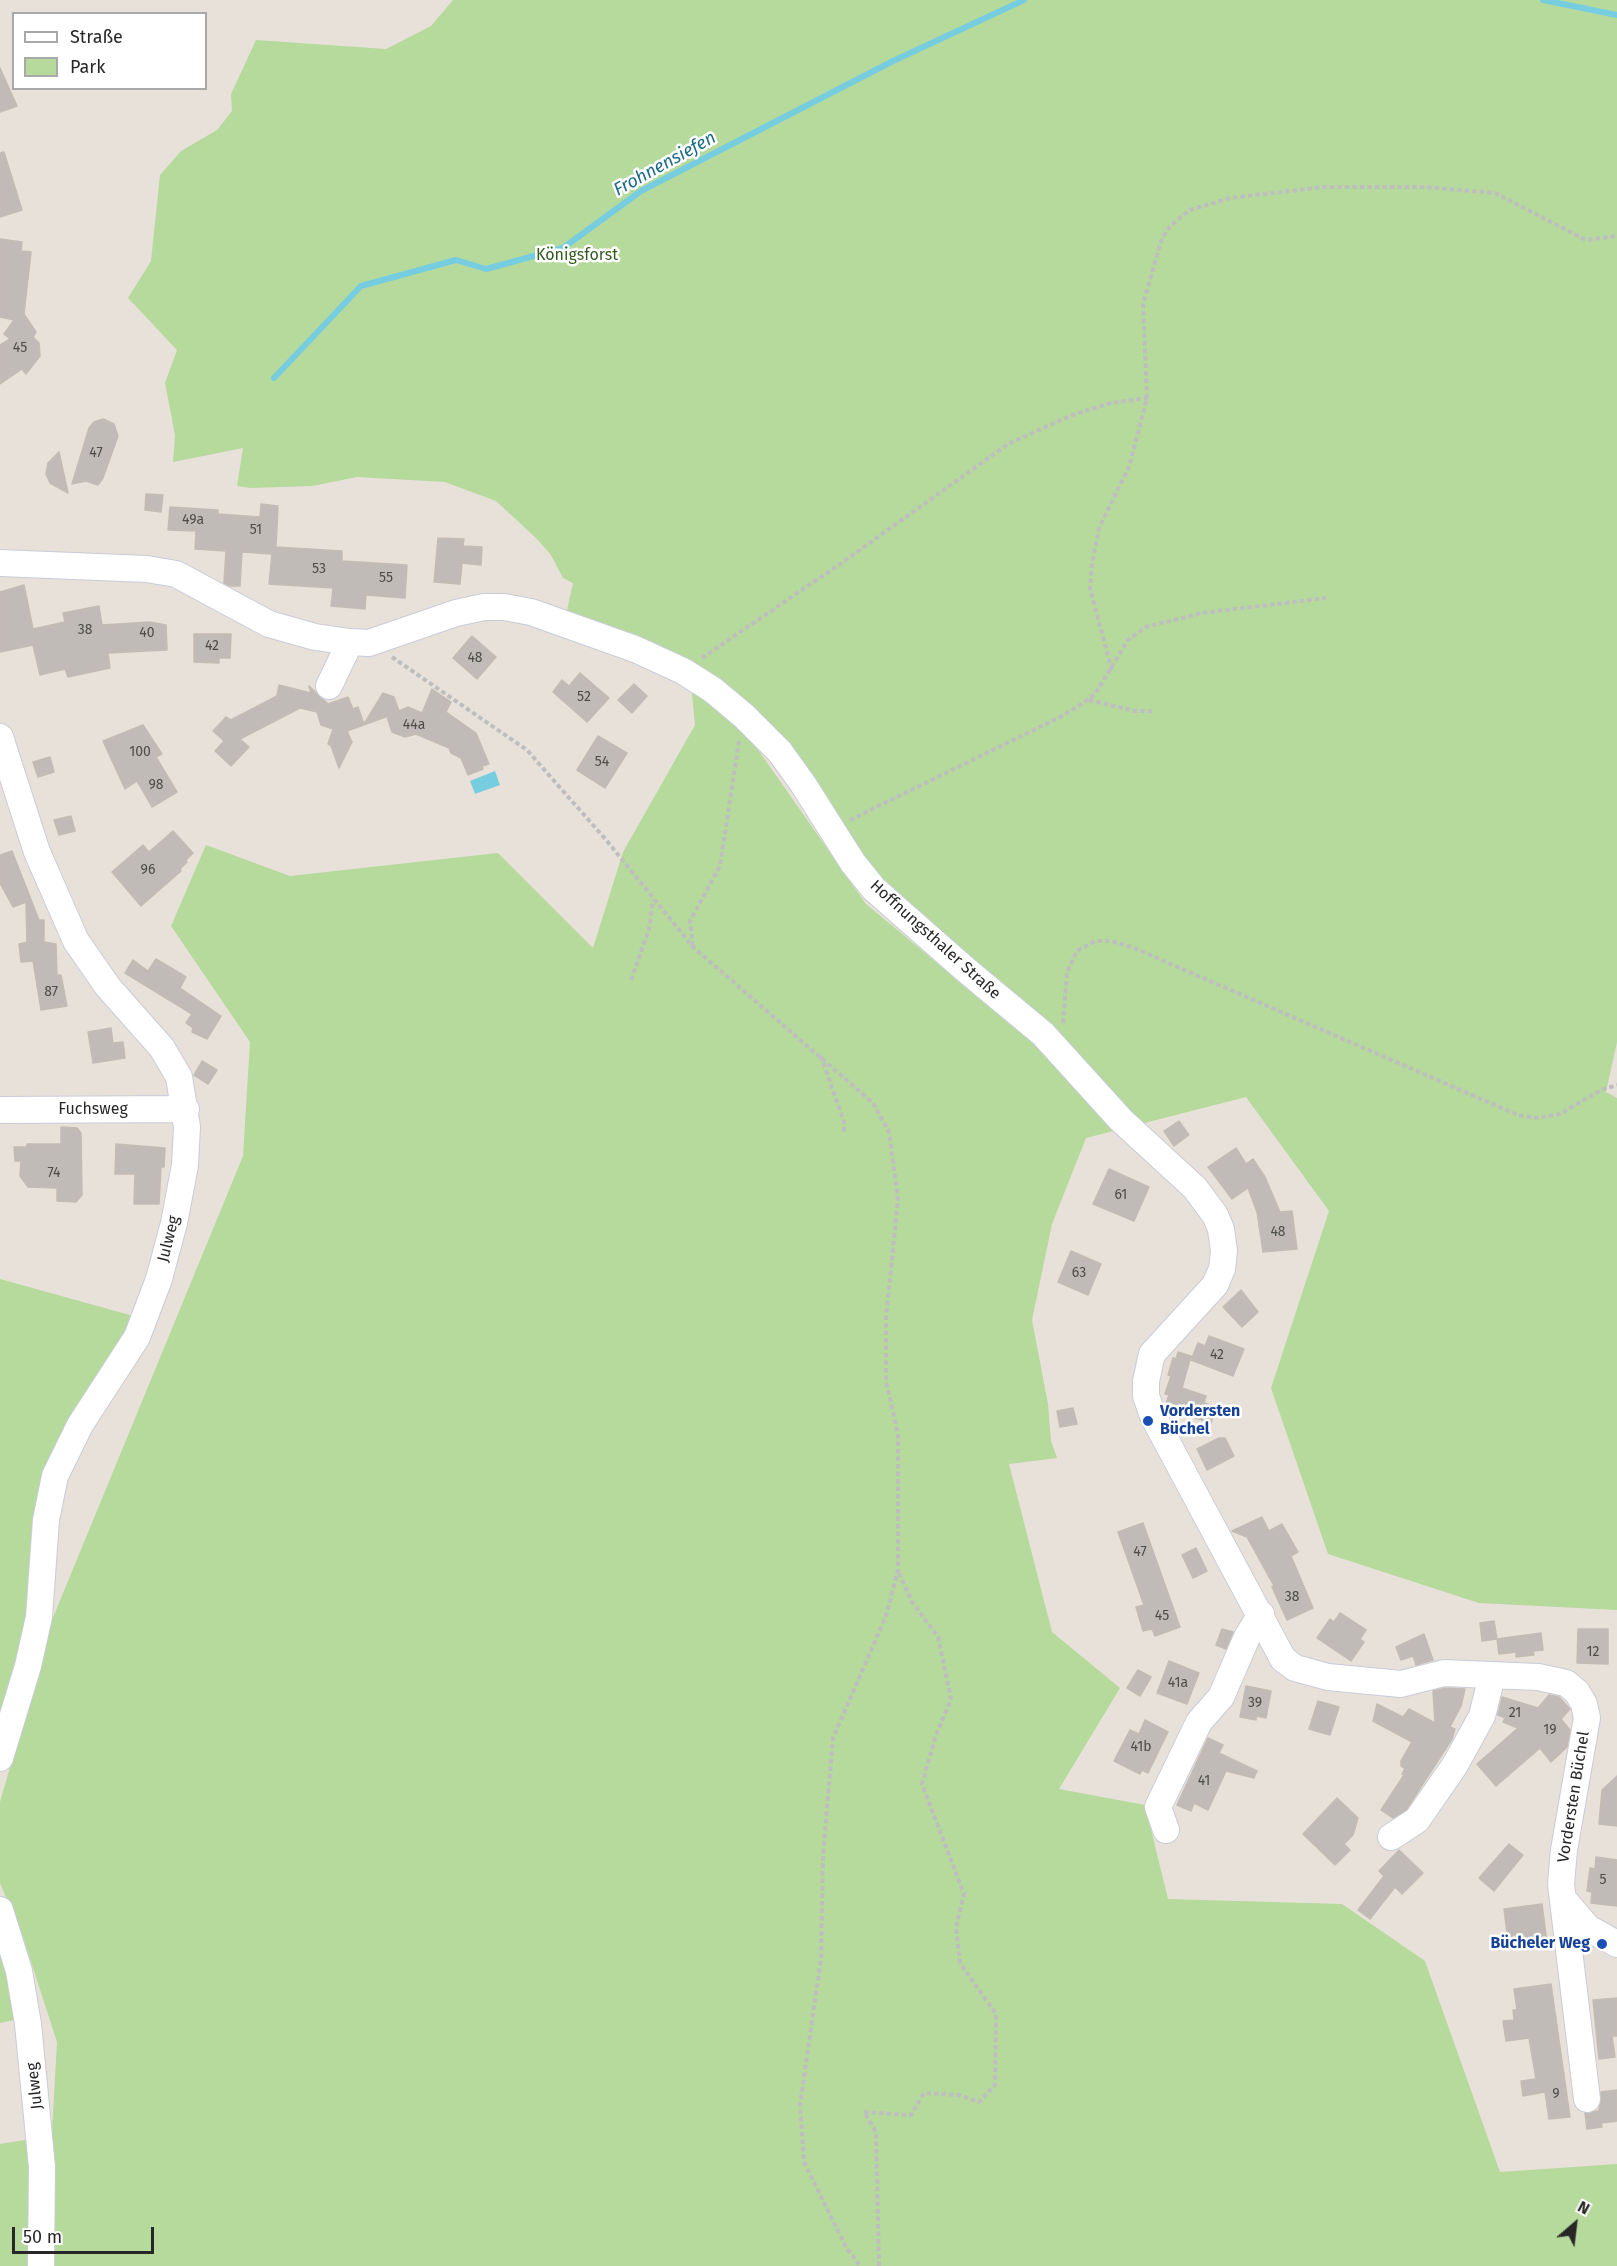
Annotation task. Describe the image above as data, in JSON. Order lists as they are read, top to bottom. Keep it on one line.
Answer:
{"streets":{"street":["Hoffnungsthaler Straße","Fuchsweg","Julweg","Vordersten Büchel"]},"crossings":[["Hoffnungsthaler Straße","Vordersten Büchel"],["Fuchsweg","Julweg"]],"water":["Frohnensiefen"],"parks":["Königsforst"],"places":["Vordersten Büchel","Bücheler Weg"],"house_numbers":["45","47","49a","51","53","55","38","40","42","48","52","44a","100","54","98","96","87","74","61","48","63","42","47","38","45","12","41a","39","21","19","41b","41","5","9"],"legend":["Straße","Park"],"scale_bar":"50 m","north":"top right"}
